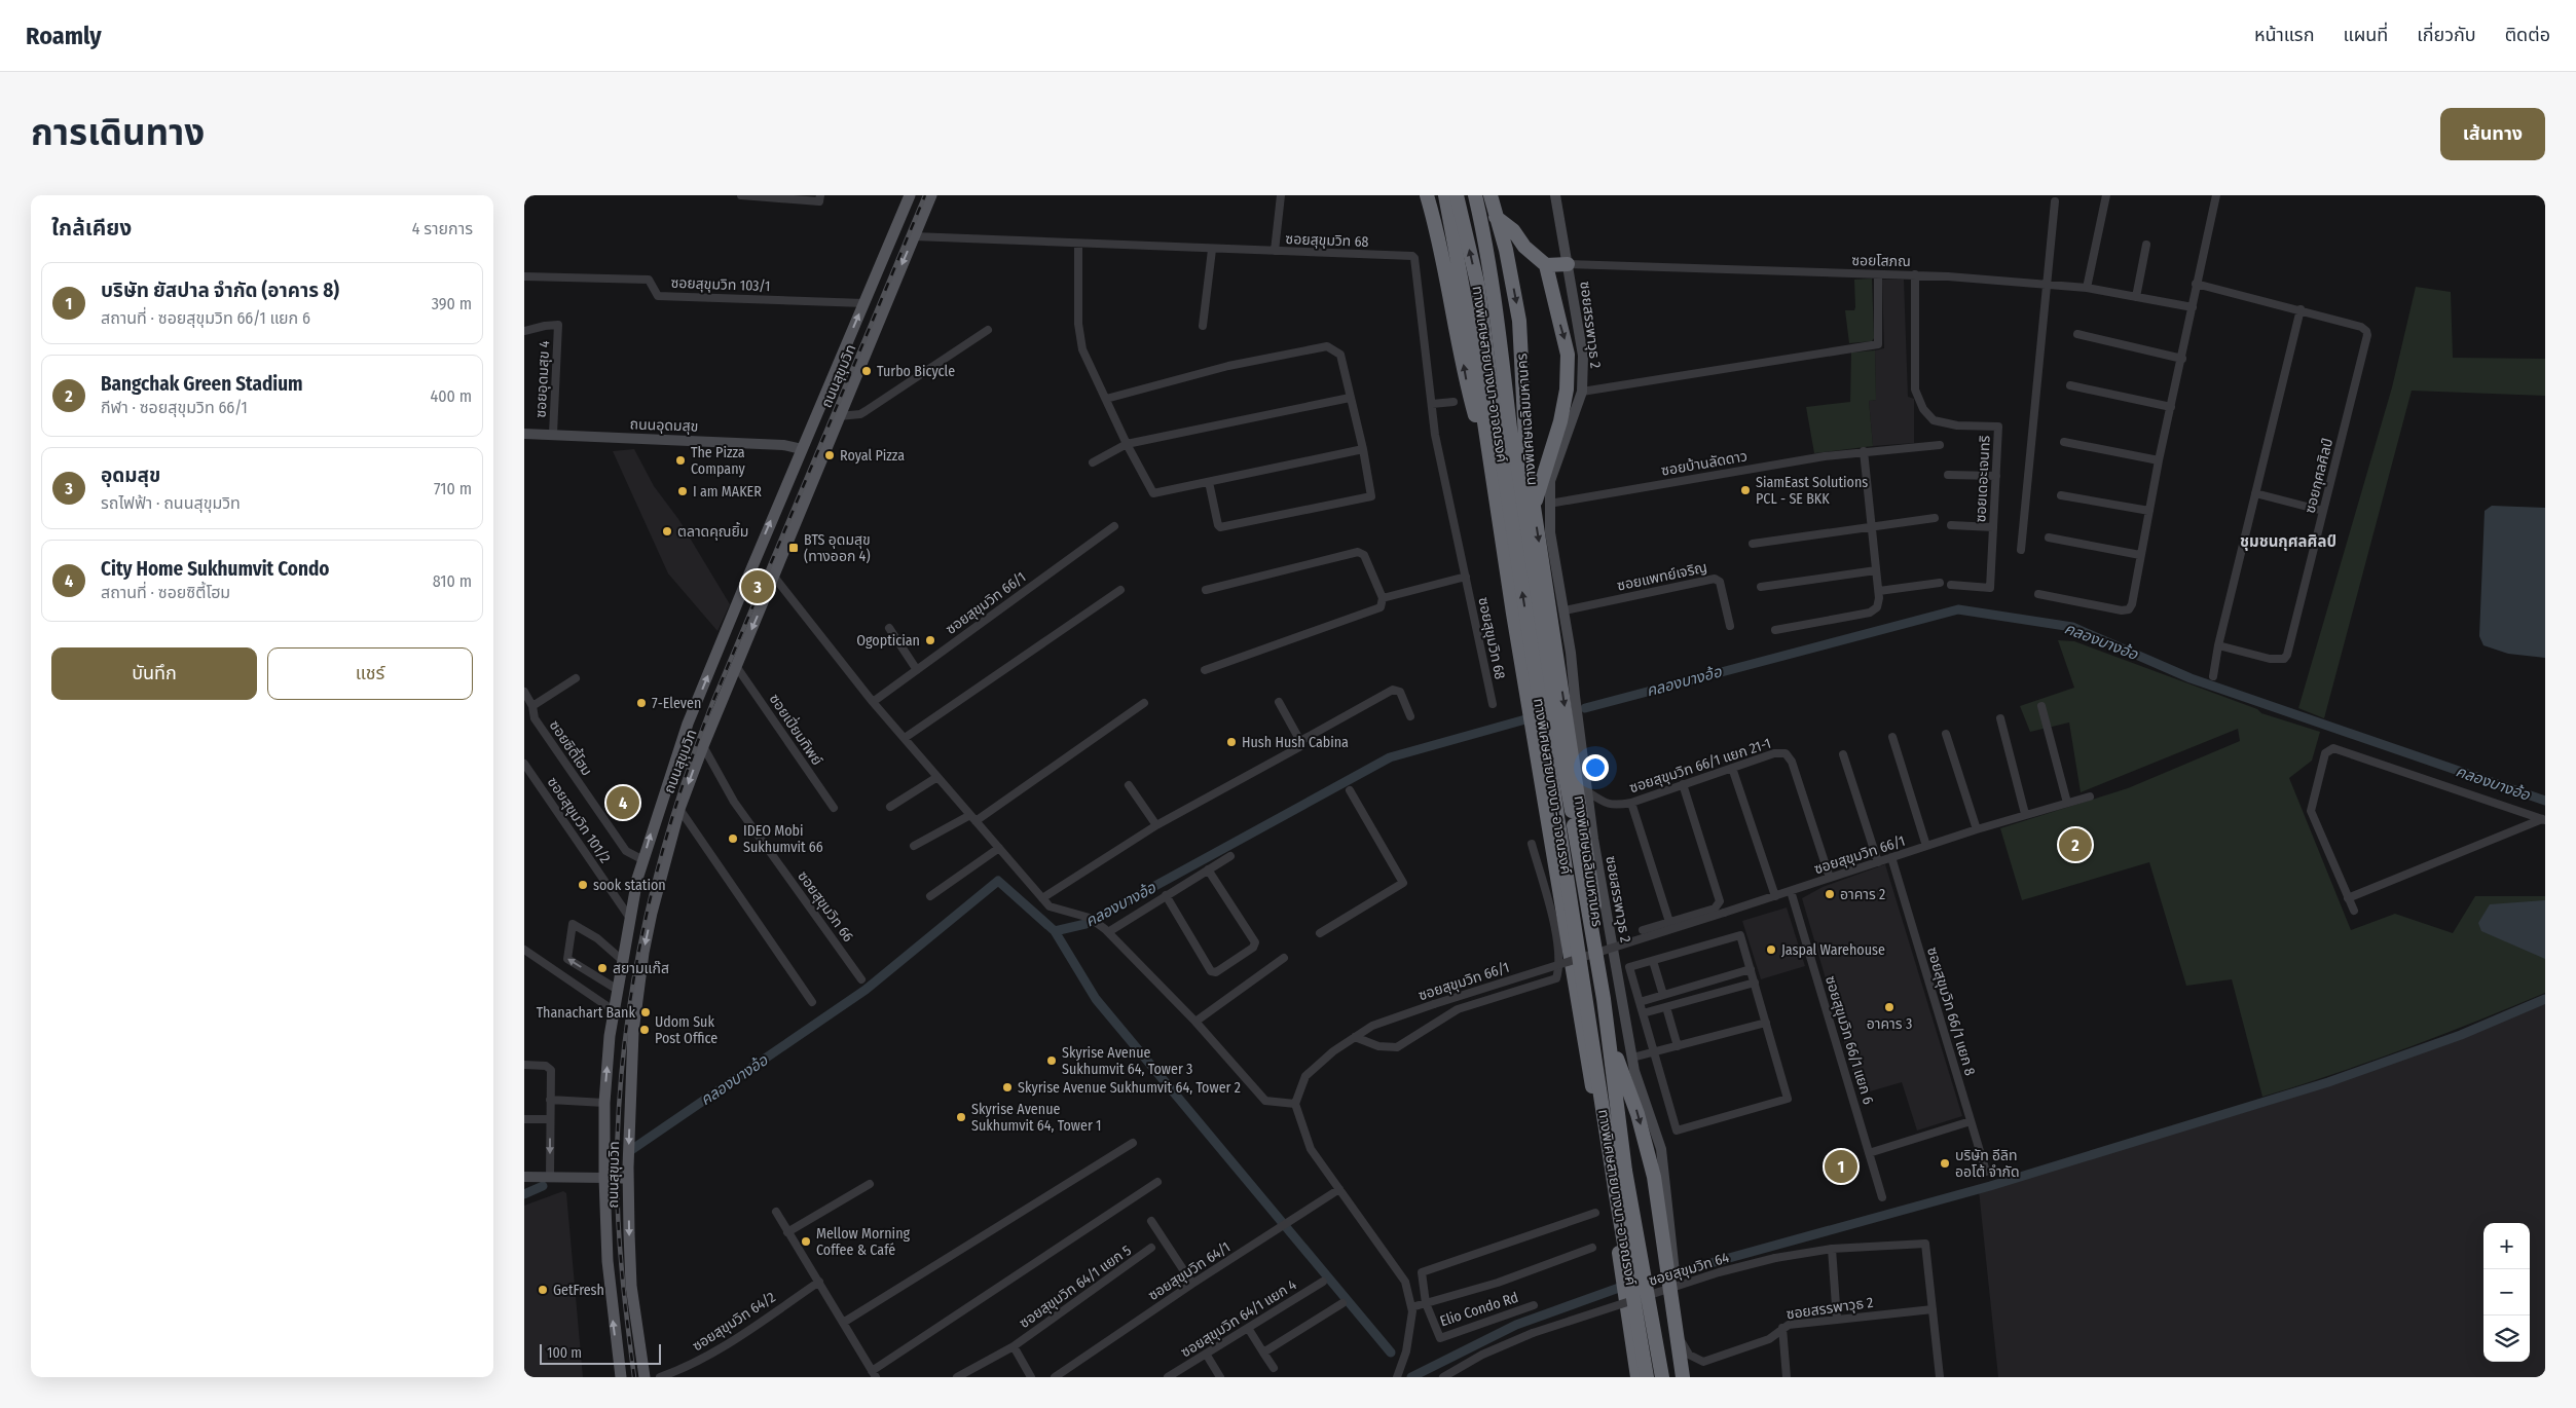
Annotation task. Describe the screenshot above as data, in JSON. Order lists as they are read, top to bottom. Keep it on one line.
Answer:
{"streets":{"highway":["ทางพิเศษสายบางนา-อาจณรงค์","ทางพิเศษเฉลิมมหานคร"],"main road":["ถนนสุขุมวิท"],"street":["ซอยสุขุมวิท 68","ซอยโสภณ","ซอยสุขุมวิท 103/1","ซอยสรรพาวุธ 2","ซอยอุดมสุข 4","ถนนอุดมสุข","ซอยบ้านลัดดาว","ซอยกุศลศิลป์","ซอยเดอะเจนทริ","ซอยแพทย์เจริญ","ซอยสุขุมวิท 66/1","ซอยเปี่ยมทิพย์","ซอยซิตี้โฮม","ซอยสุขุมวิท 66/1 แยก 21-1","ซอยสุขุมวิท 101/2","ซอยสุขุมวิท 66","ซอยสุขุมวิท 66/1 แยก 8","ซอยสุขุมวิท 66/1 แยก 6","ซอยสุขุมวิท 64","ซอยสุขุมวิท 64/1","ซอยสุขุมวิท 64/1 แยก 5","Elio Condo Rd","ซอยสุขุมวิท 64/1 แยก 4","ซอยสุขุมวิท 64/2"]},"crossings":[["ซอยสุขุมวิท 68","ถนนสุขุมวิท"],["ซอยโสภณ","ซอยสรรพาวุธ 2"],["ซอยโสภณ","ซอยเดอะเจนทริ"],["ซอยสุขุมวิท 103/1","ถนนสุขุมวิท"],["ซอยสรรพาวุธ 2","ซอยบ้านลัดดาว"],["ซอยสรรพาวุธ 2","ซอยแพทย์เจริญ"],["ซอยสรรพาวุธ 2","ซอยสุขุมวิท 66/1 แยก 21-1"],["ซอยสรรพาวุธ 2","ซอยสุขุมวิท 64"],["ทางพิเศษสายบางนา-อาจณรงค์","ทางพิเศษเฉลิมมหานคร"],["ถนนสุขุมวิท","ถนนอุดมสุข"],["ถนนสุขุมวิท","ซอยเปี่ยมทิพย์"],["ถนนสุขุมวิท","ซอยซิตี้โฮม"],["ถนนสุขุมวิท","ซอยสุขุมวิท 101/2"],["ถนนสุขุมวิท","ซอยสุขุมวิท 66"],["ซอยอุดมสุข 4","ถนนอุดมสุข"],["ซอยสุขุมวิท 66/1","ซอยสุขุมวิท 66/1 แยก 21-1"],["ซอยสุขุมวิท 66/1","ซอยสุขุมวิท 66/1 แยก 8"],["ซอยสุขุมวิท 66/1","ซอยสุขุมวิท 66/1 แยก 6"]],"districts":["ชุมชนกุศลศิลป์"],"water":["คลองบางอ้อ"],"places":{"other":["Turbo Bicycle","Royal Pizza","The Pizza Company","SiamEast Solutions PCL - SE BKK","I am MAKER","ตลาดคุณยิ้ม","Ogoptician","7-Eleven","Hush Hush Cabina","IDEO Mobi Sukhumvit 66","sook station","อาคาร 2","Jaspal Warehouse","สยามแก๊ส","อาคาร 3","Thanachart Bank","Udom Suk Post Office","Skyrise Avenue Sukhumvit 64, Tower 3","Skyrise Avenue Sukhumvit 64, Tower 2","Skyrise Avenue Sukhumvit 64, Tower 1","บริษัท อีลิท ออโต้ จำกัด","Mellow Morning Coffee & Café","GetFresh"],"transit":["BTS อุดมสุข (ทางออก 4)"]},"scale_bar":"100 m","page":{"header":"Roamly","nav":["หน้าแรก","แผนที่","เกี่ยวกับ","ติดต่อ"],"title":"การเดินทาง","buttons":["เส้นทาง",["บันทึก","แชร์"]],"heading":["ใกล้เคียง","4 รายการ"],"list":[{"mark":"1","name":"บริษัท ยัสปาล จำกัด (อาคาร 8)","note":"สถานที่ · ซอยสุขุมวิท 66/1 แยก 6","value":"390 m"},{"mark":"2","name":"Bangchak Green Stadium","note":"กีฬา · ซอยสุขุมวิท 66/1","value":"400 m"},{"mark":"3","name":"อุดมสุข","note":"รถไฟฟ้า · ถนนสุขุมวิท","value":"710 m"},{"mark":"4","name":"City Home Sukhumvit Condo","note":"สถานที่ · ซอยซิตี้โฮม","value":"810 m"}],"pins":["3","4","2","1"],"map_buttons":["+","−"],"scale":"100 m"}}
